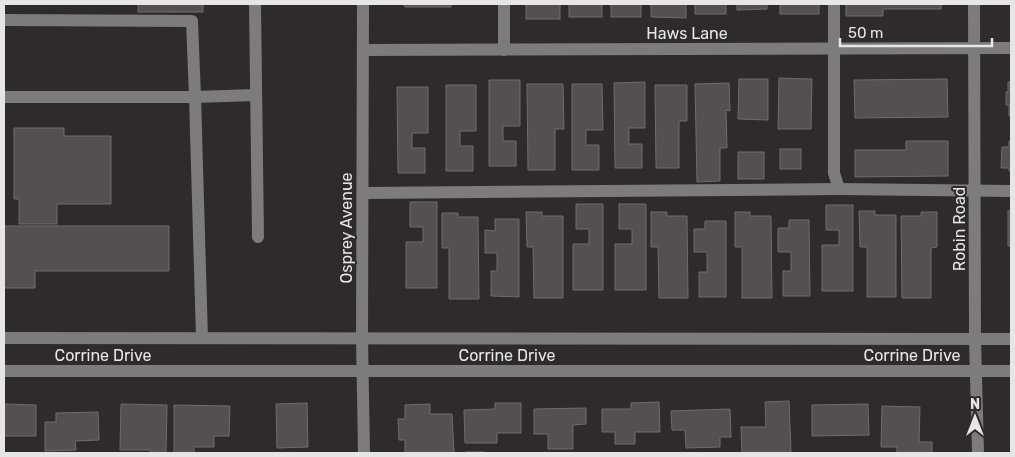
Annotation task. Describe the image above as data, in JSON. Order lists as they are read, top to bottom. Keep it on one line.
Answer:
{"streets":{"street":["Haws Lane","Osprey Avenue","Robin Road","Corrine Drive"]},"crossings":[["Haws Lane","Osprey Avenue"],["Haws Lane","Robin Road"],["Osprey Avenue","Corrine Drive"],["Robin Road","Corrine Drive"]],"scale_bar":"50 m","north":"top"}
